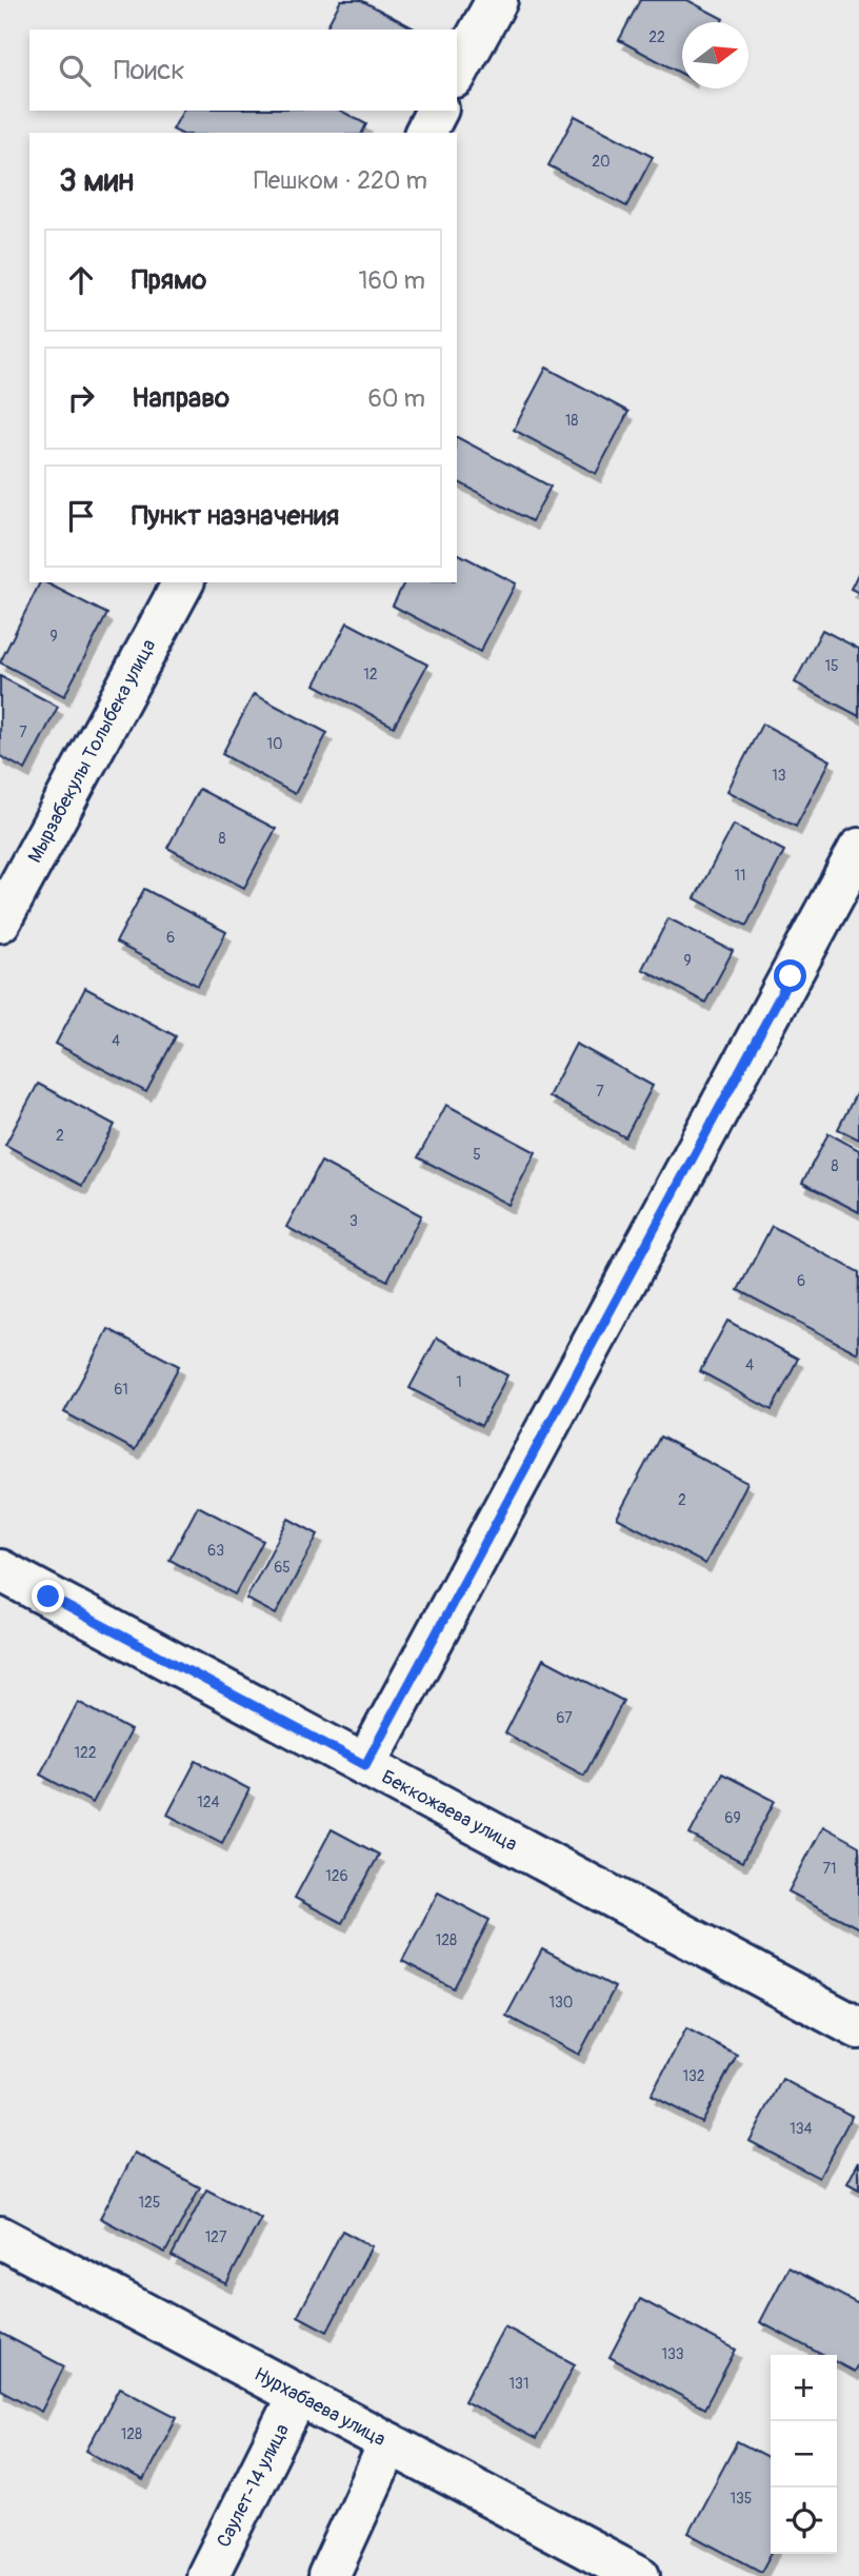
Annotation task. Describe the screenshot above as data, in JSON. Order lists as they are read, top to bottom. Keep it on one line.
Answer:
{"streets":{"street":["Мырзабекулы Толыбека улица","Беккожаева улица","Нурхабаева улица","Саулет-14 улица"]},"crossings":[["Нурхабаева улица","Саулет-14 улица"]],"house_numbers":["22","20","18","9","15","12","7","10","13","8","11","6","9","4","7","2","5","8","3","6","4","1","61","2","63","65","67","122","124","69","71","126","128","130","132","134","125","127","133","131","128","135"],"north":"right","page":{"search":"Поиск","heading":["3 мин","Пешком · 220 m"],"list":[["Прямо","160 m"],["Направо","60 m"],"Пункт назначения"],"map_buttons":["+","−"]}}
